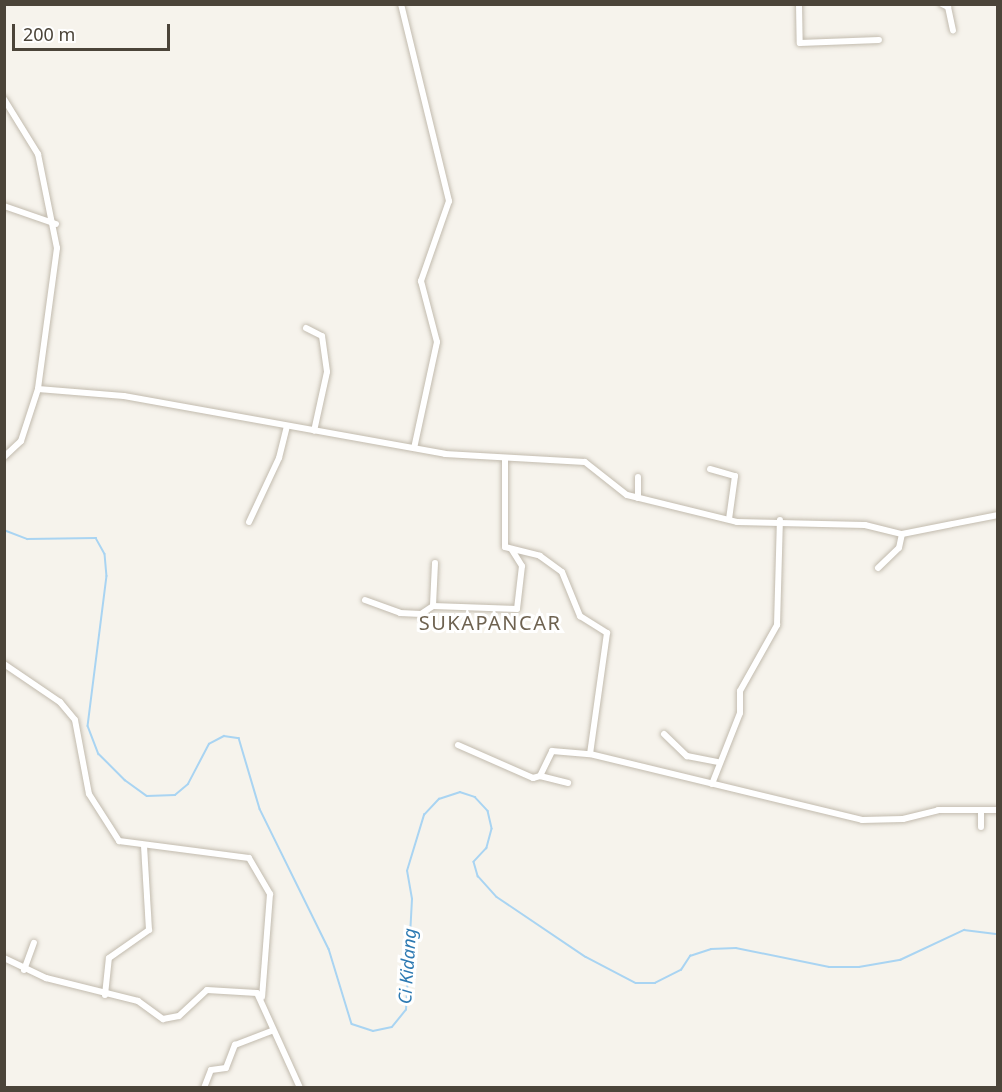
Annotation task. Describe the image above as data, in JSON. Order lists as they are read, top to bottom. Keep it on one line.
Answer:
{"districts":["SUKAPANCAR"],"water":["Ci Kidang"],"scale_bar":"200 m"}
